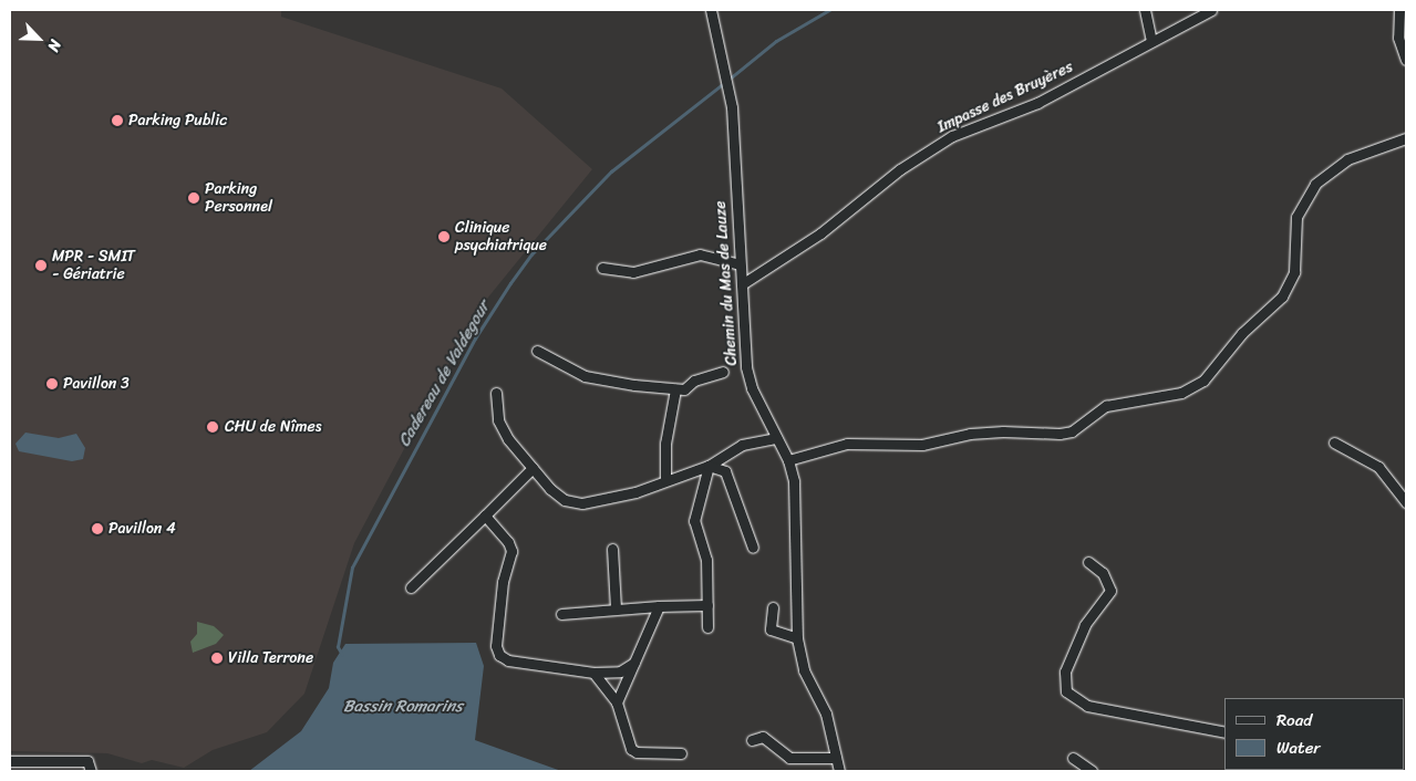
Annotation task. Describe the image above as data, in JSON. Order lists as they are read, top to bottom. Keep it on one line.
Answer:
{"streets":{"street":["Impasse des Bruyères","Chemin du Mas de Lauze"]},"crossings":[["Impasse des Bruyères","Chemin du Mas de Lauze"]],"water":["Cadereau de Valdegour","Bassin Romarins"],"places":["Parking Public","Parking Personnel","Clinique psychiatrique","MPR - SMIT - Gériatrie","Pavillon 3","CHU de Nîmes","Pavillon 4","Villa Terrone"],"legend":["Road","Water"],"north":"bottom right"}
